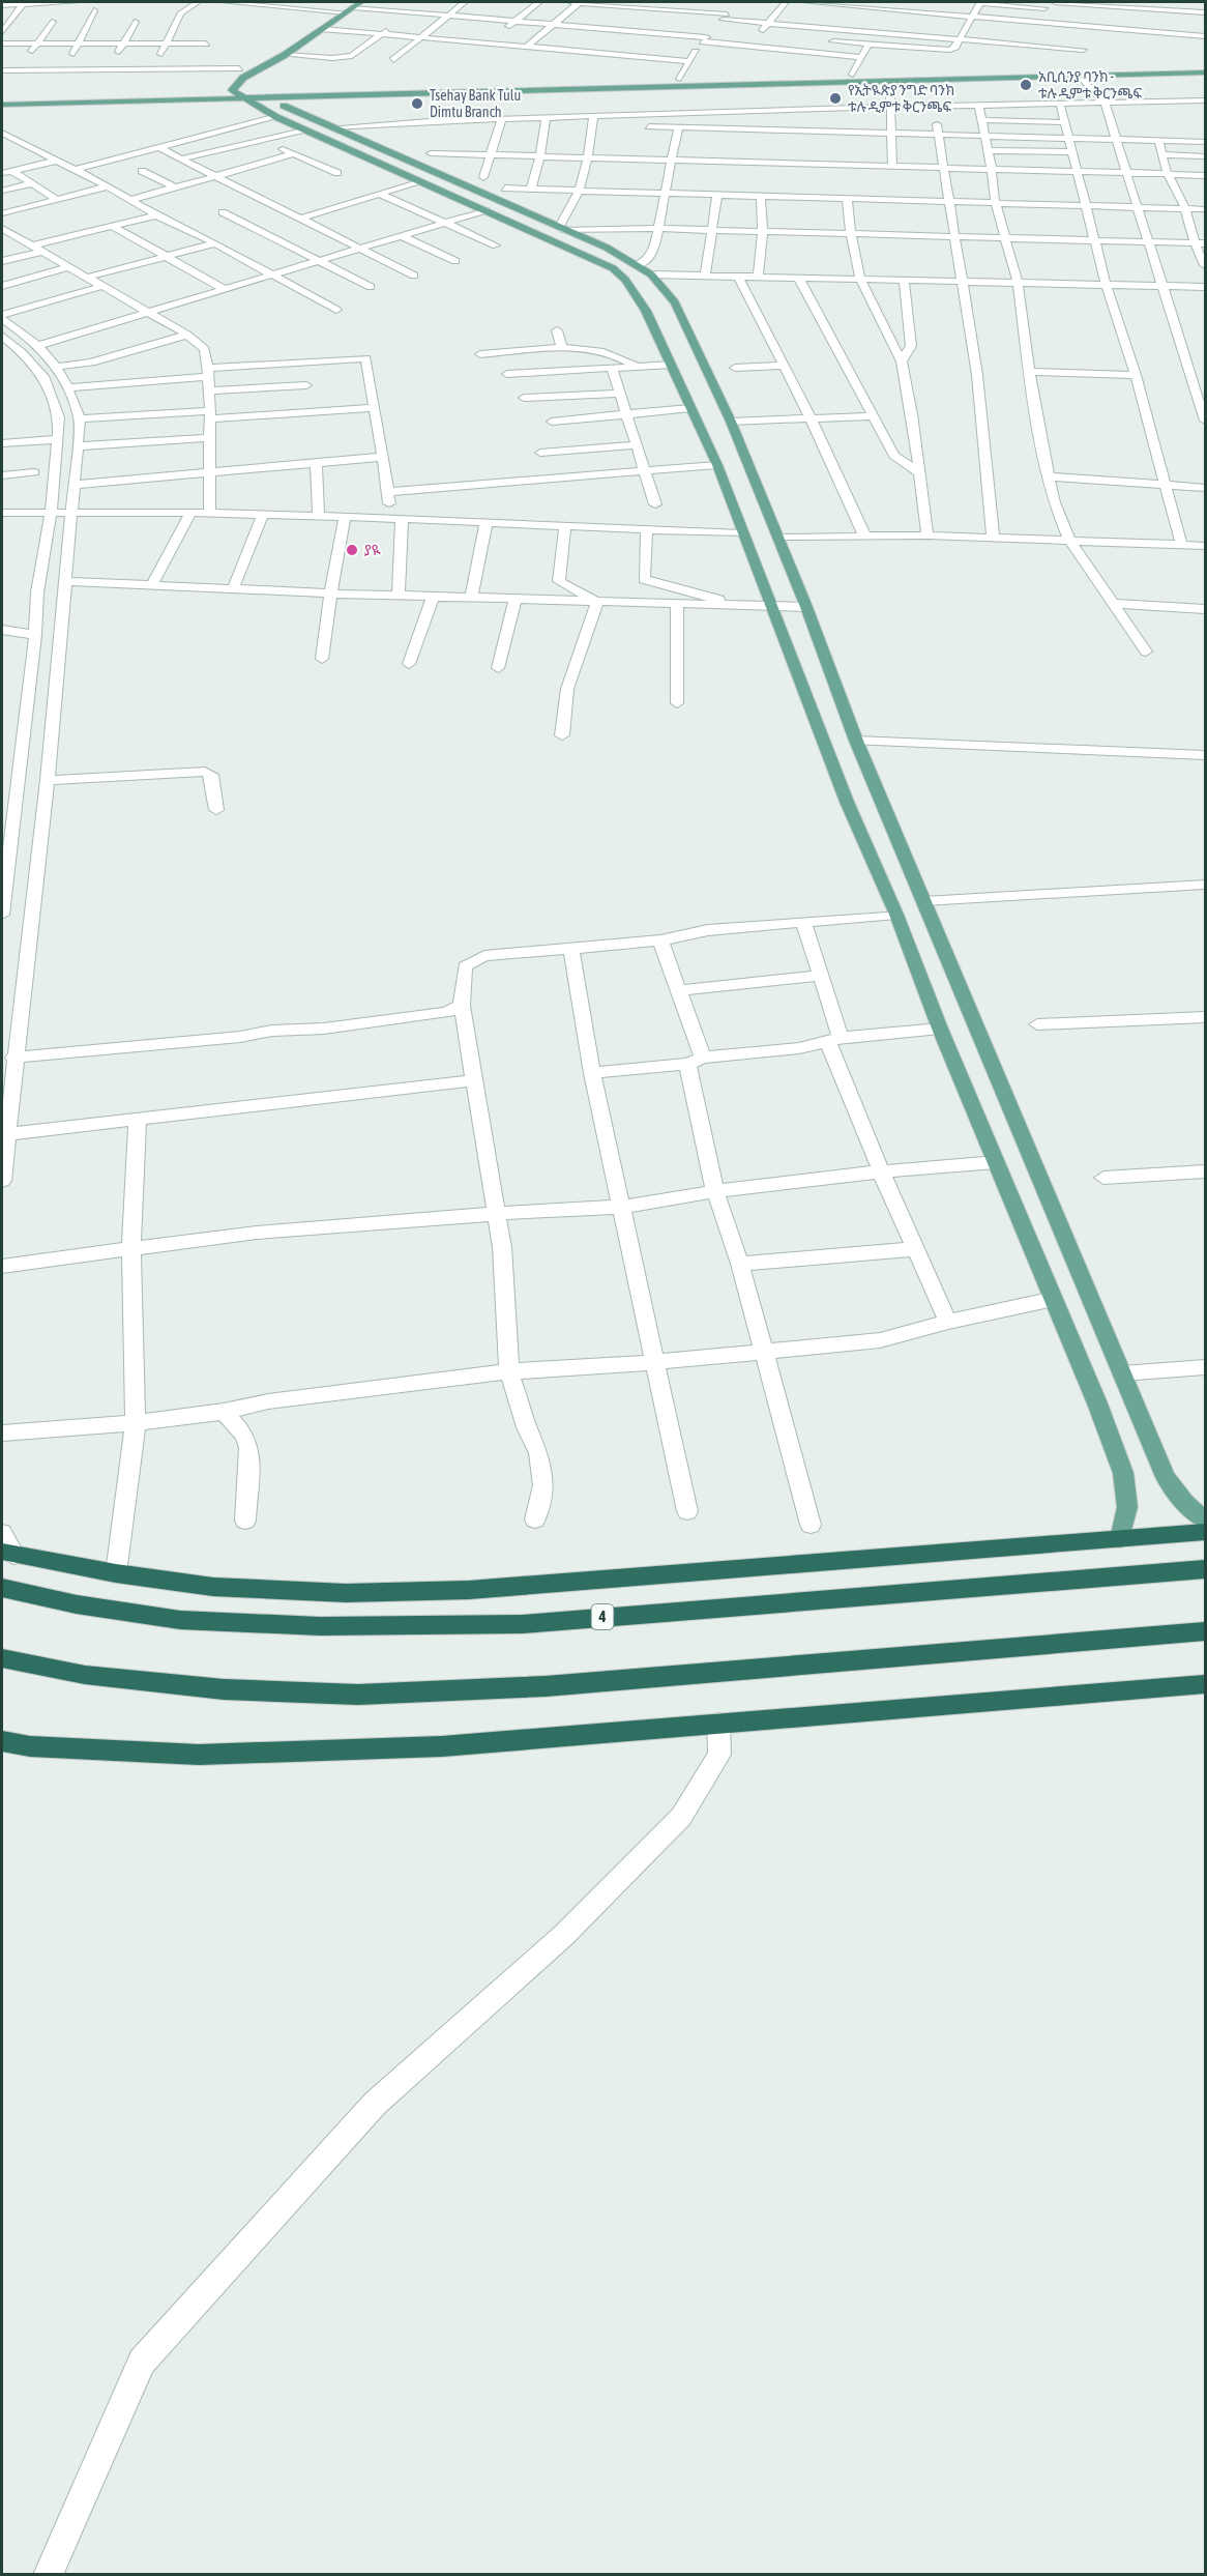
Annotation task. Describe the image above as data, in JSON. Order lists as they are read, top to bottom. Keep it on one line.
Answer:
{"streets":{"highway":["4"]},"places":["አቢሲንያ ባንክ - ቱሉ ዲምቱ ቅርንጫፍ","የኢትዪጵያ ንግድ ባንክ ቱሉ ዲምቱ ቅርንጫፍ","Tsehay Bank Tulu Dimtu Branch","ያዪ"]}
